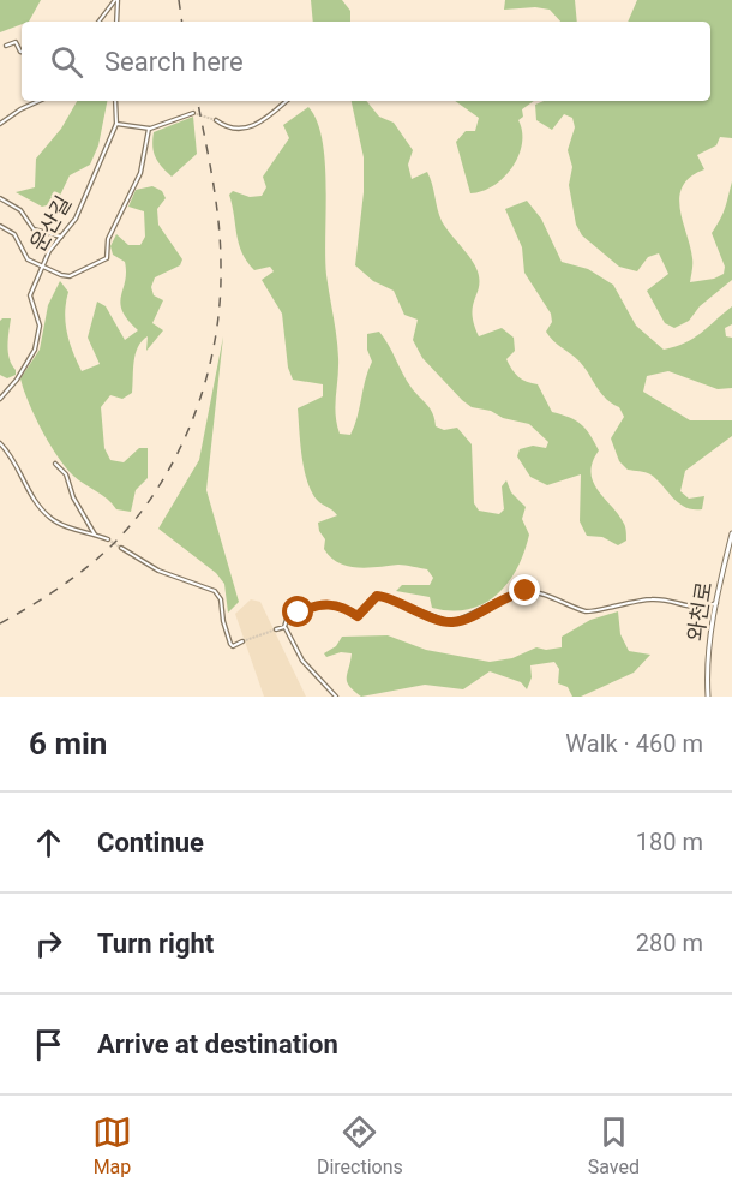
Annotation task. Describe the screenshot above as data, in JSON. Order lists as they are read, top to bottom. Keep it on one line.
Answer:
{"streets":{"street":["운산길","와천로"]},"page":{"search":"Search here","heading":["6 min","Walk · 460 m"],"list":[["Continue","180 m"],["Turn right","280 m"],"Arrive at destination"],"nav":["Map","Directions","Saved"]}}
